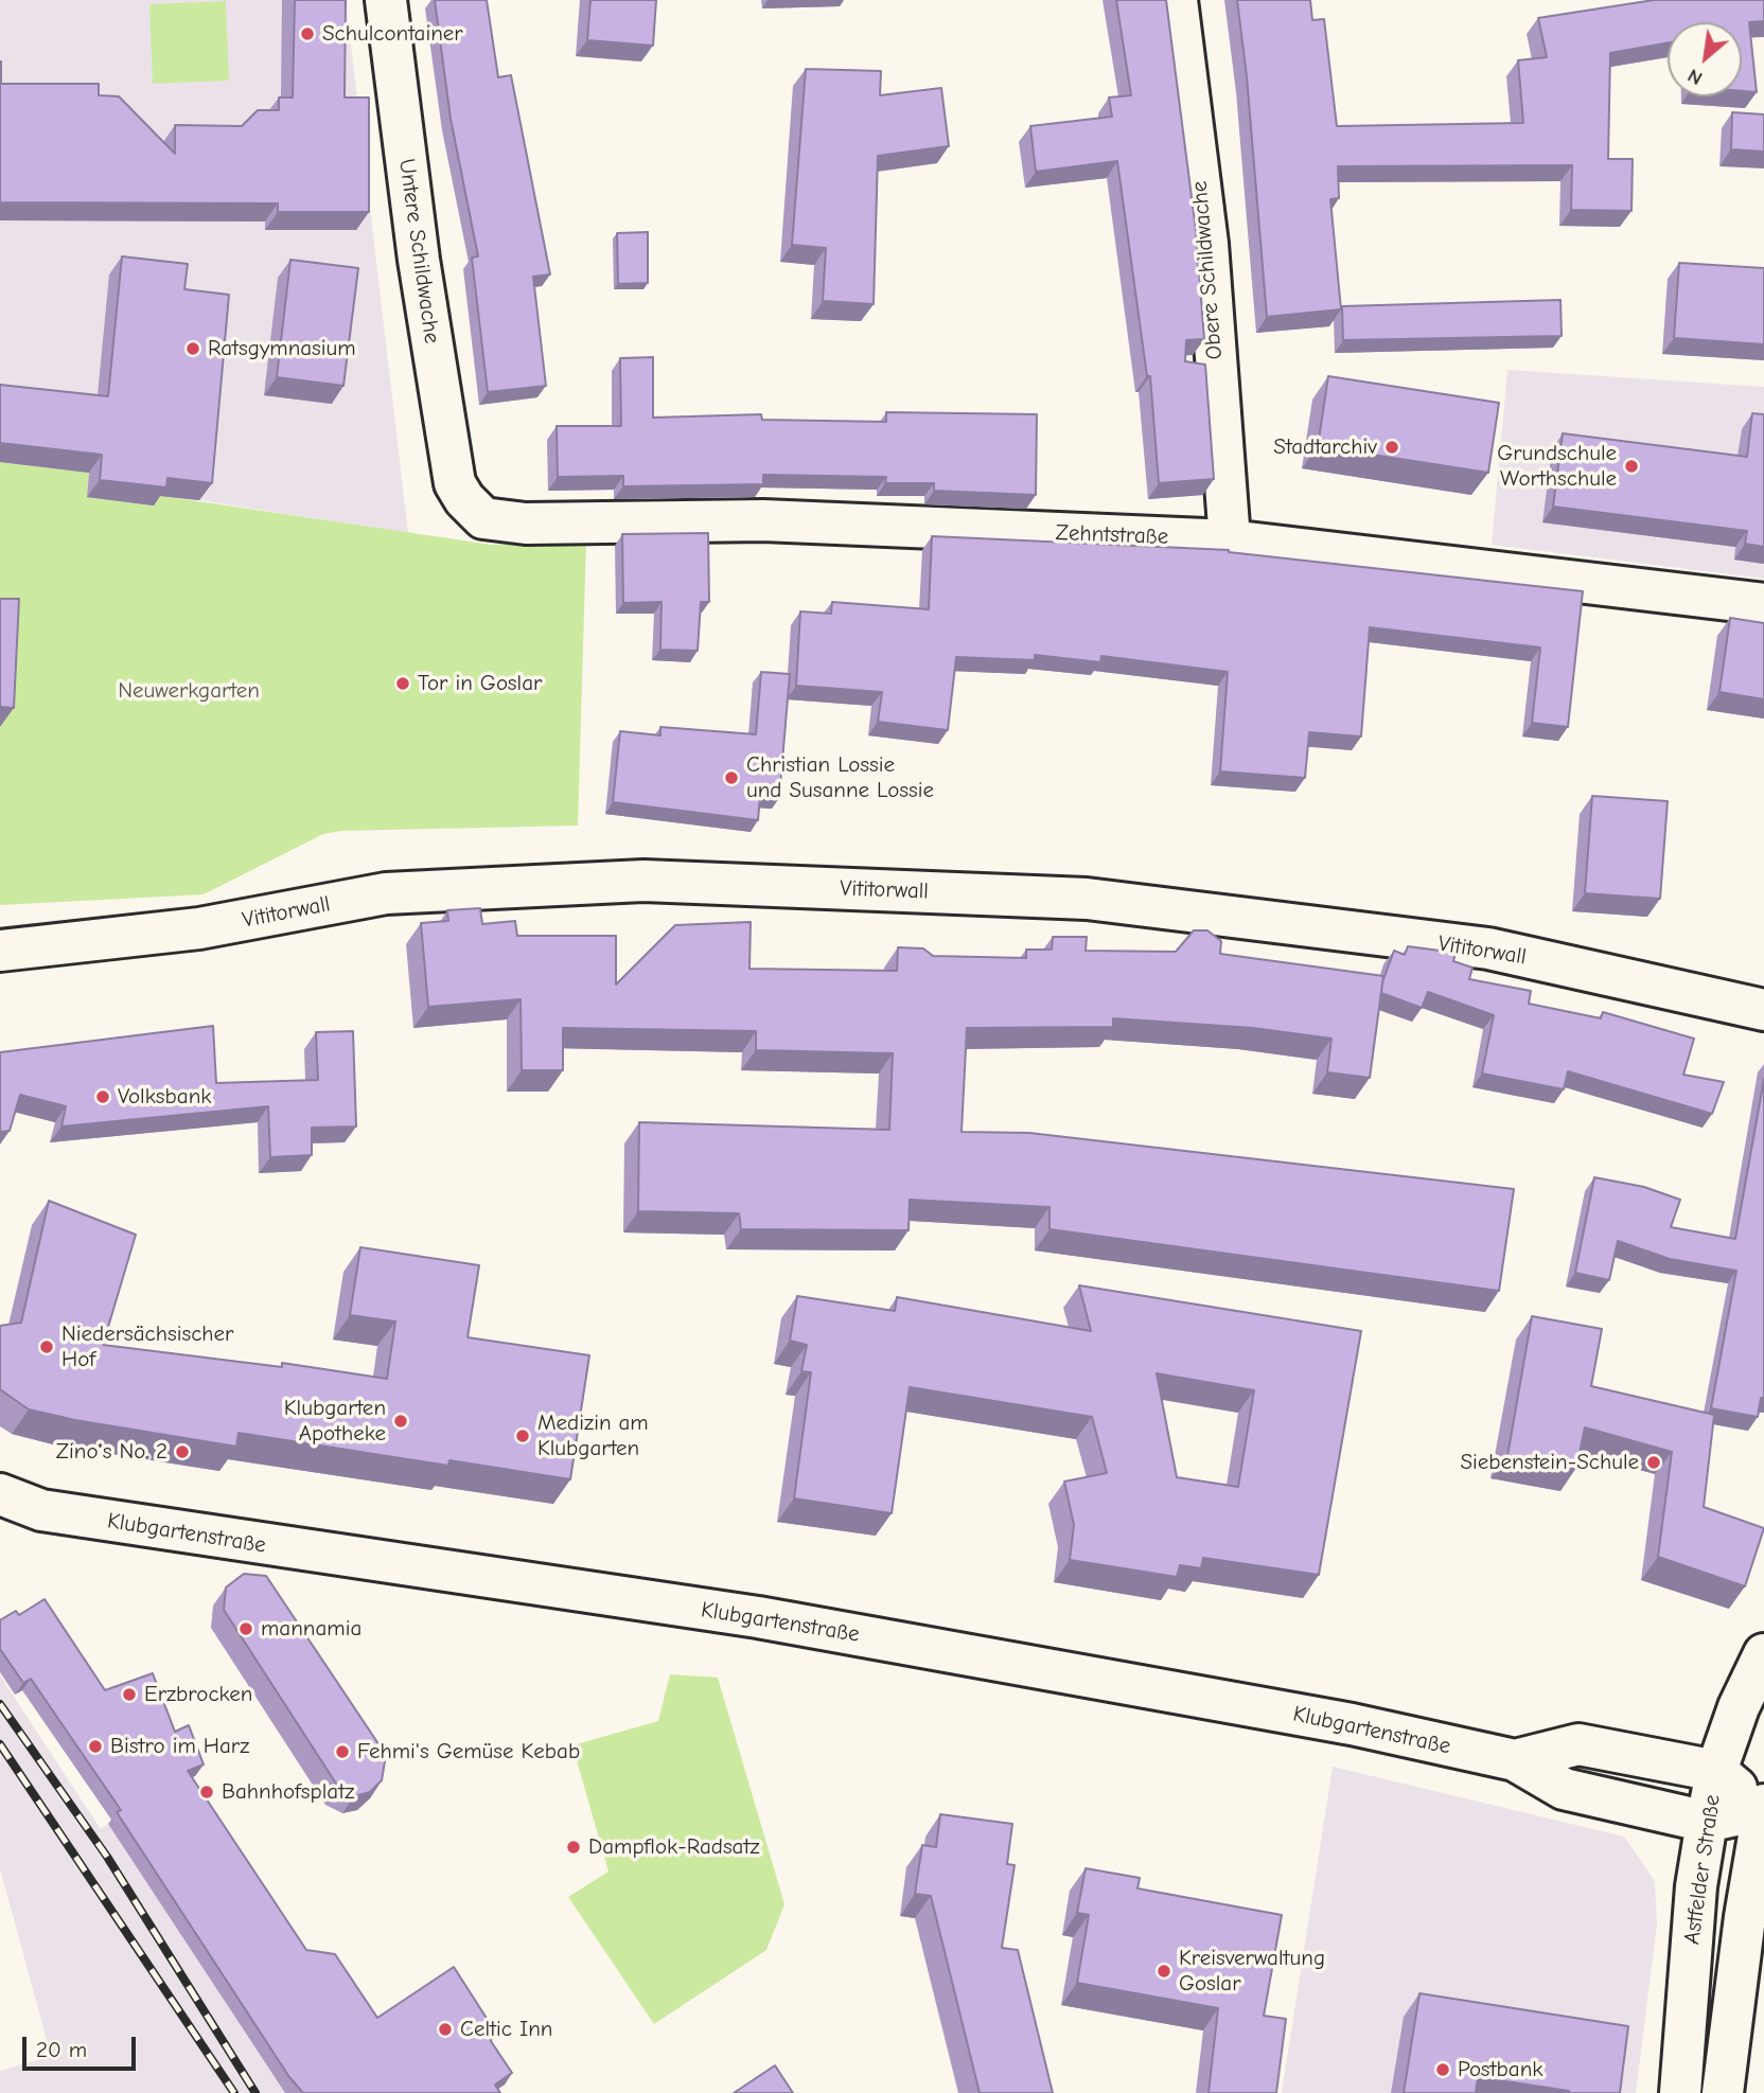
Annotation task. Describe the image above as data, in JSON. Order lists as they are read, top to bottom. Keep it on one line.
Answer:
{"streets":{"street":["Untere Schildwache","Obere Schildwache","Zehntstraße","Vititorwall","Klubgartenstraße","Astfelder Straße"]},"crossings":[["Untere Schildwache","Zehntstraße"],["Obere Schildwache","Zehntstraße"],["Klubgartenstraße","Astfelder Straße"]],"parks":["Neuwerkgarten"],"places":["Schulcontainer","Ratsgymnasium","Stadtarchiv","Grundschule Worthschule","Tor in Goslar","Christian Lossie und Susanne Lossie","Volksbank","Niedersächsischer Hof","Klubgarten Apotheke","Medizin am Klubgarten","Zino's No. 2","Siebenstein-Schule","mannamia","Erzbrocken","Bistro im Harz","Fehmi's Gemüse Kebab","Bahnhofsplatz","Dampflok-Radsatz","Kreisverwaltung Goslar","Celtic Inn","Postbank"],"scale_bar":"20 m","north":"bottom left"}
